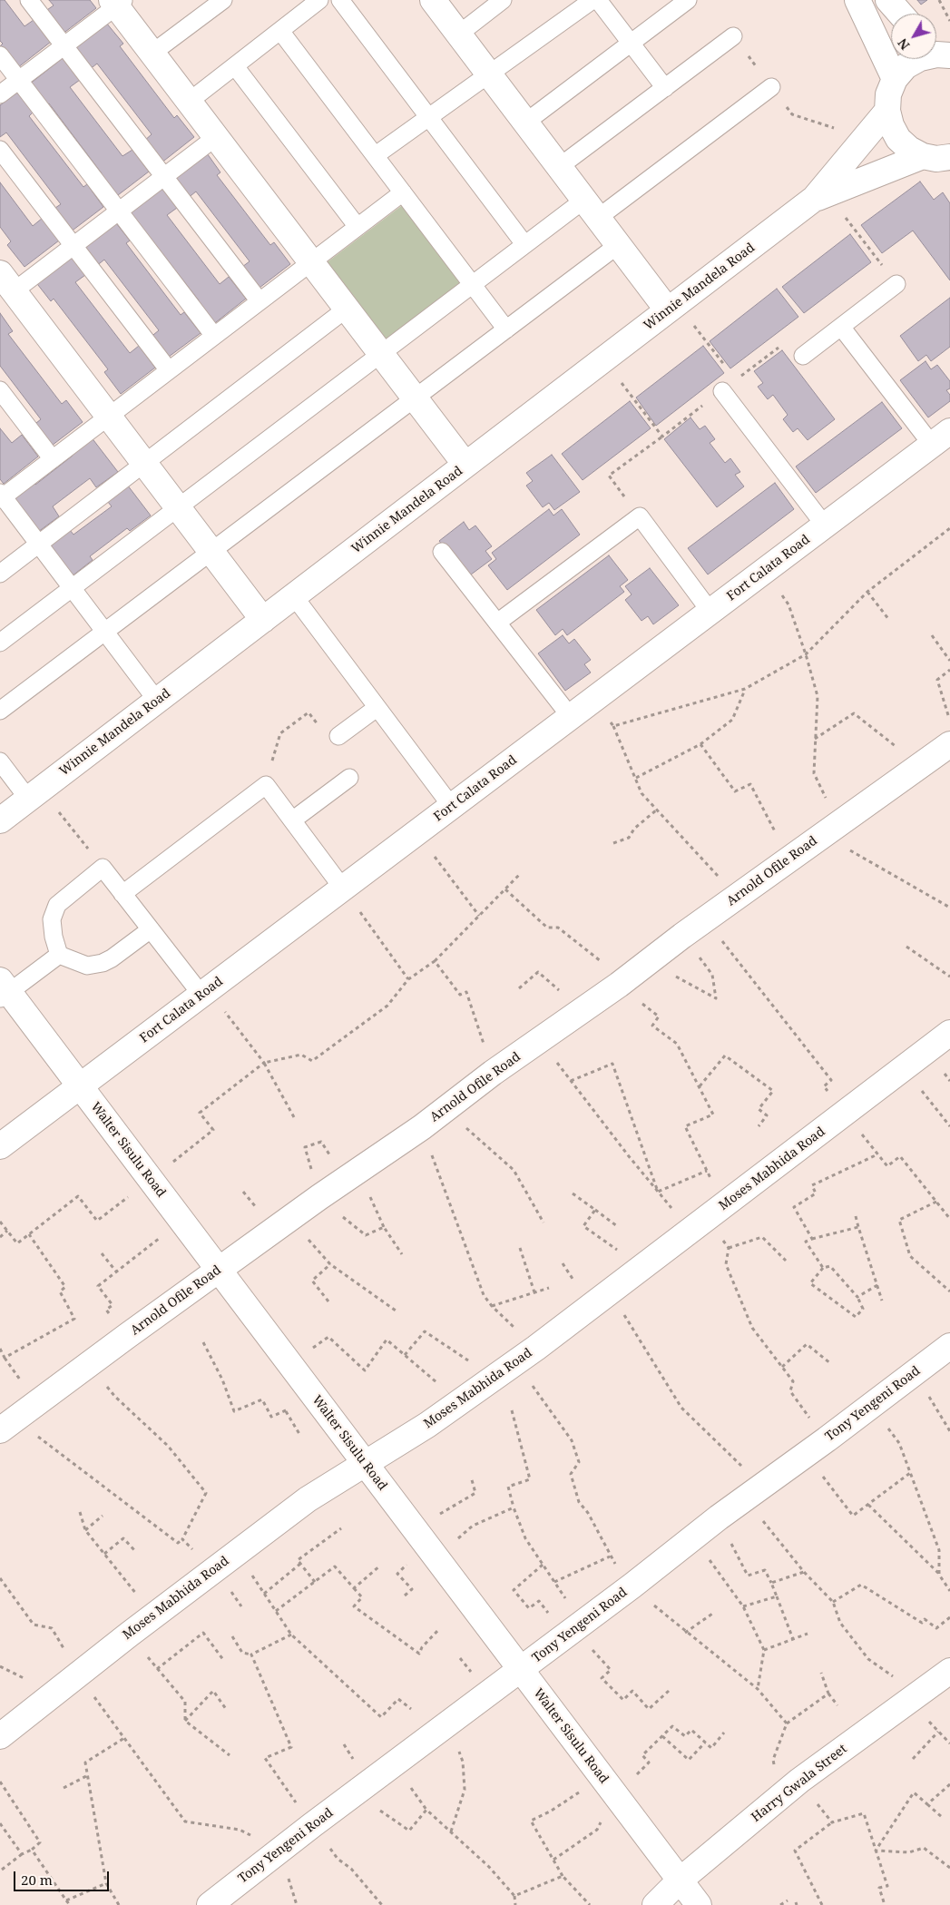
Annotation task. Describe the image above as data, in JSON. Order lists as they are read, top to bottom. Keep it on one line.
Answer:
{"streets":{"street":["Winnie Mandela Road","Fort Calata Road","Arnold Ofile Road","Walter Sisulu Road","Moses Mabhida Road","Tony Yengeni Road","Harry Gwala Street"]},"crossings":[["Fort Calata Road","Walter Sisulu Road"],["Arnold Ofile Road","Walter Sisulu Road"],["Walter Sisulu Road","Moses Mabhida Road"],["Walter Sisulu Road","Tony Yengeni Road"],["Walter Sisulu Road","Harry Gwala Street"]],"scale_bar":"20 m","north":"bottom left"}
